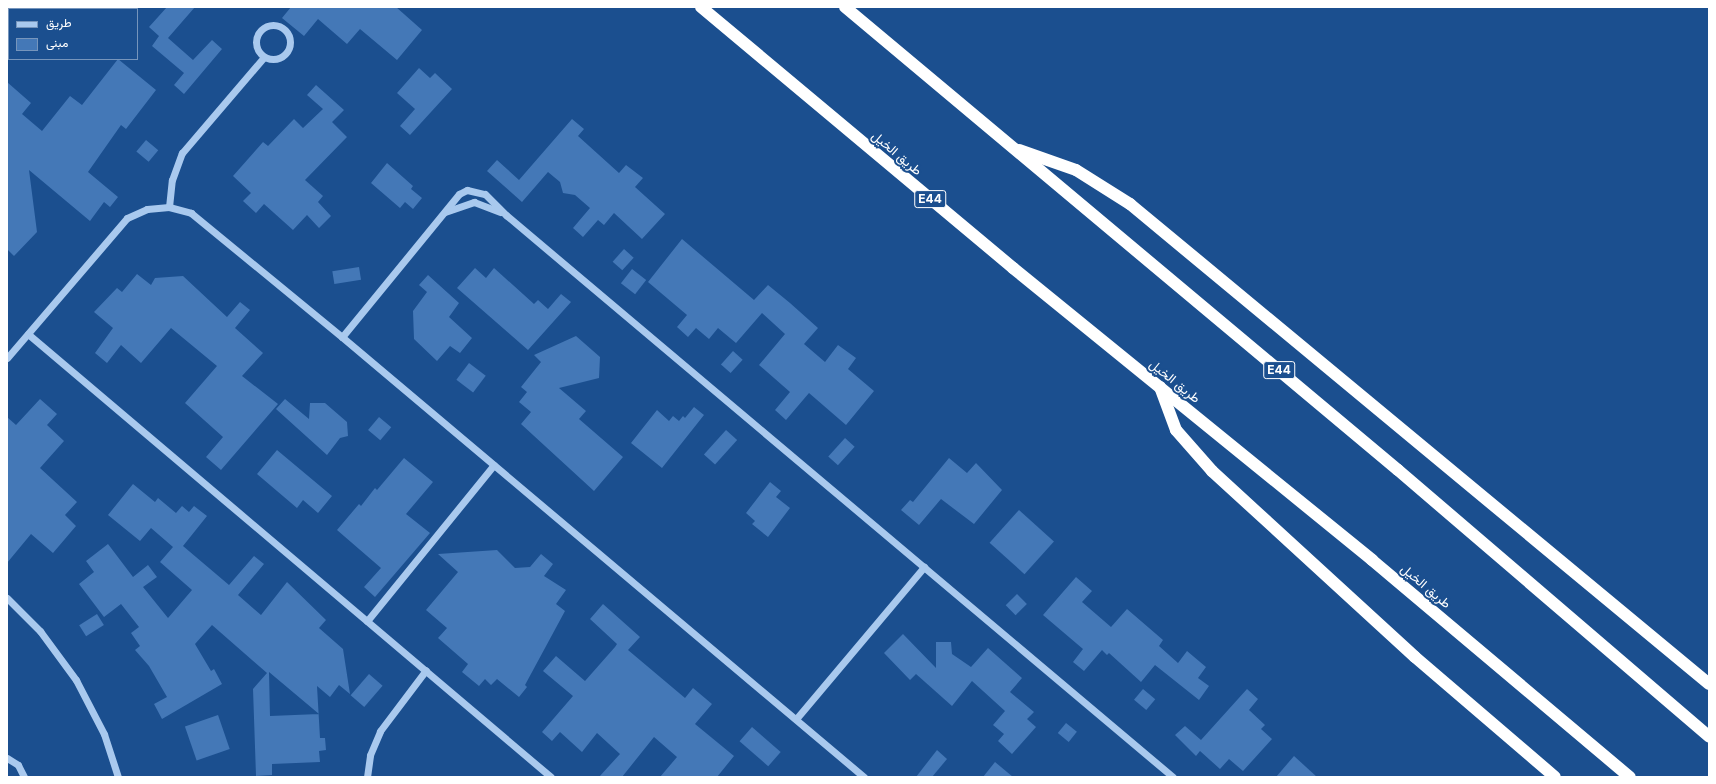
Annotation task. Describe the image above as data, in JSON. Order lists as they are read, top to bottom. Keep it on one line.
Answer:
{"streets":{"highway":["طريق الخيل","E44"]},"legend":["طريق","مبنى"]}
